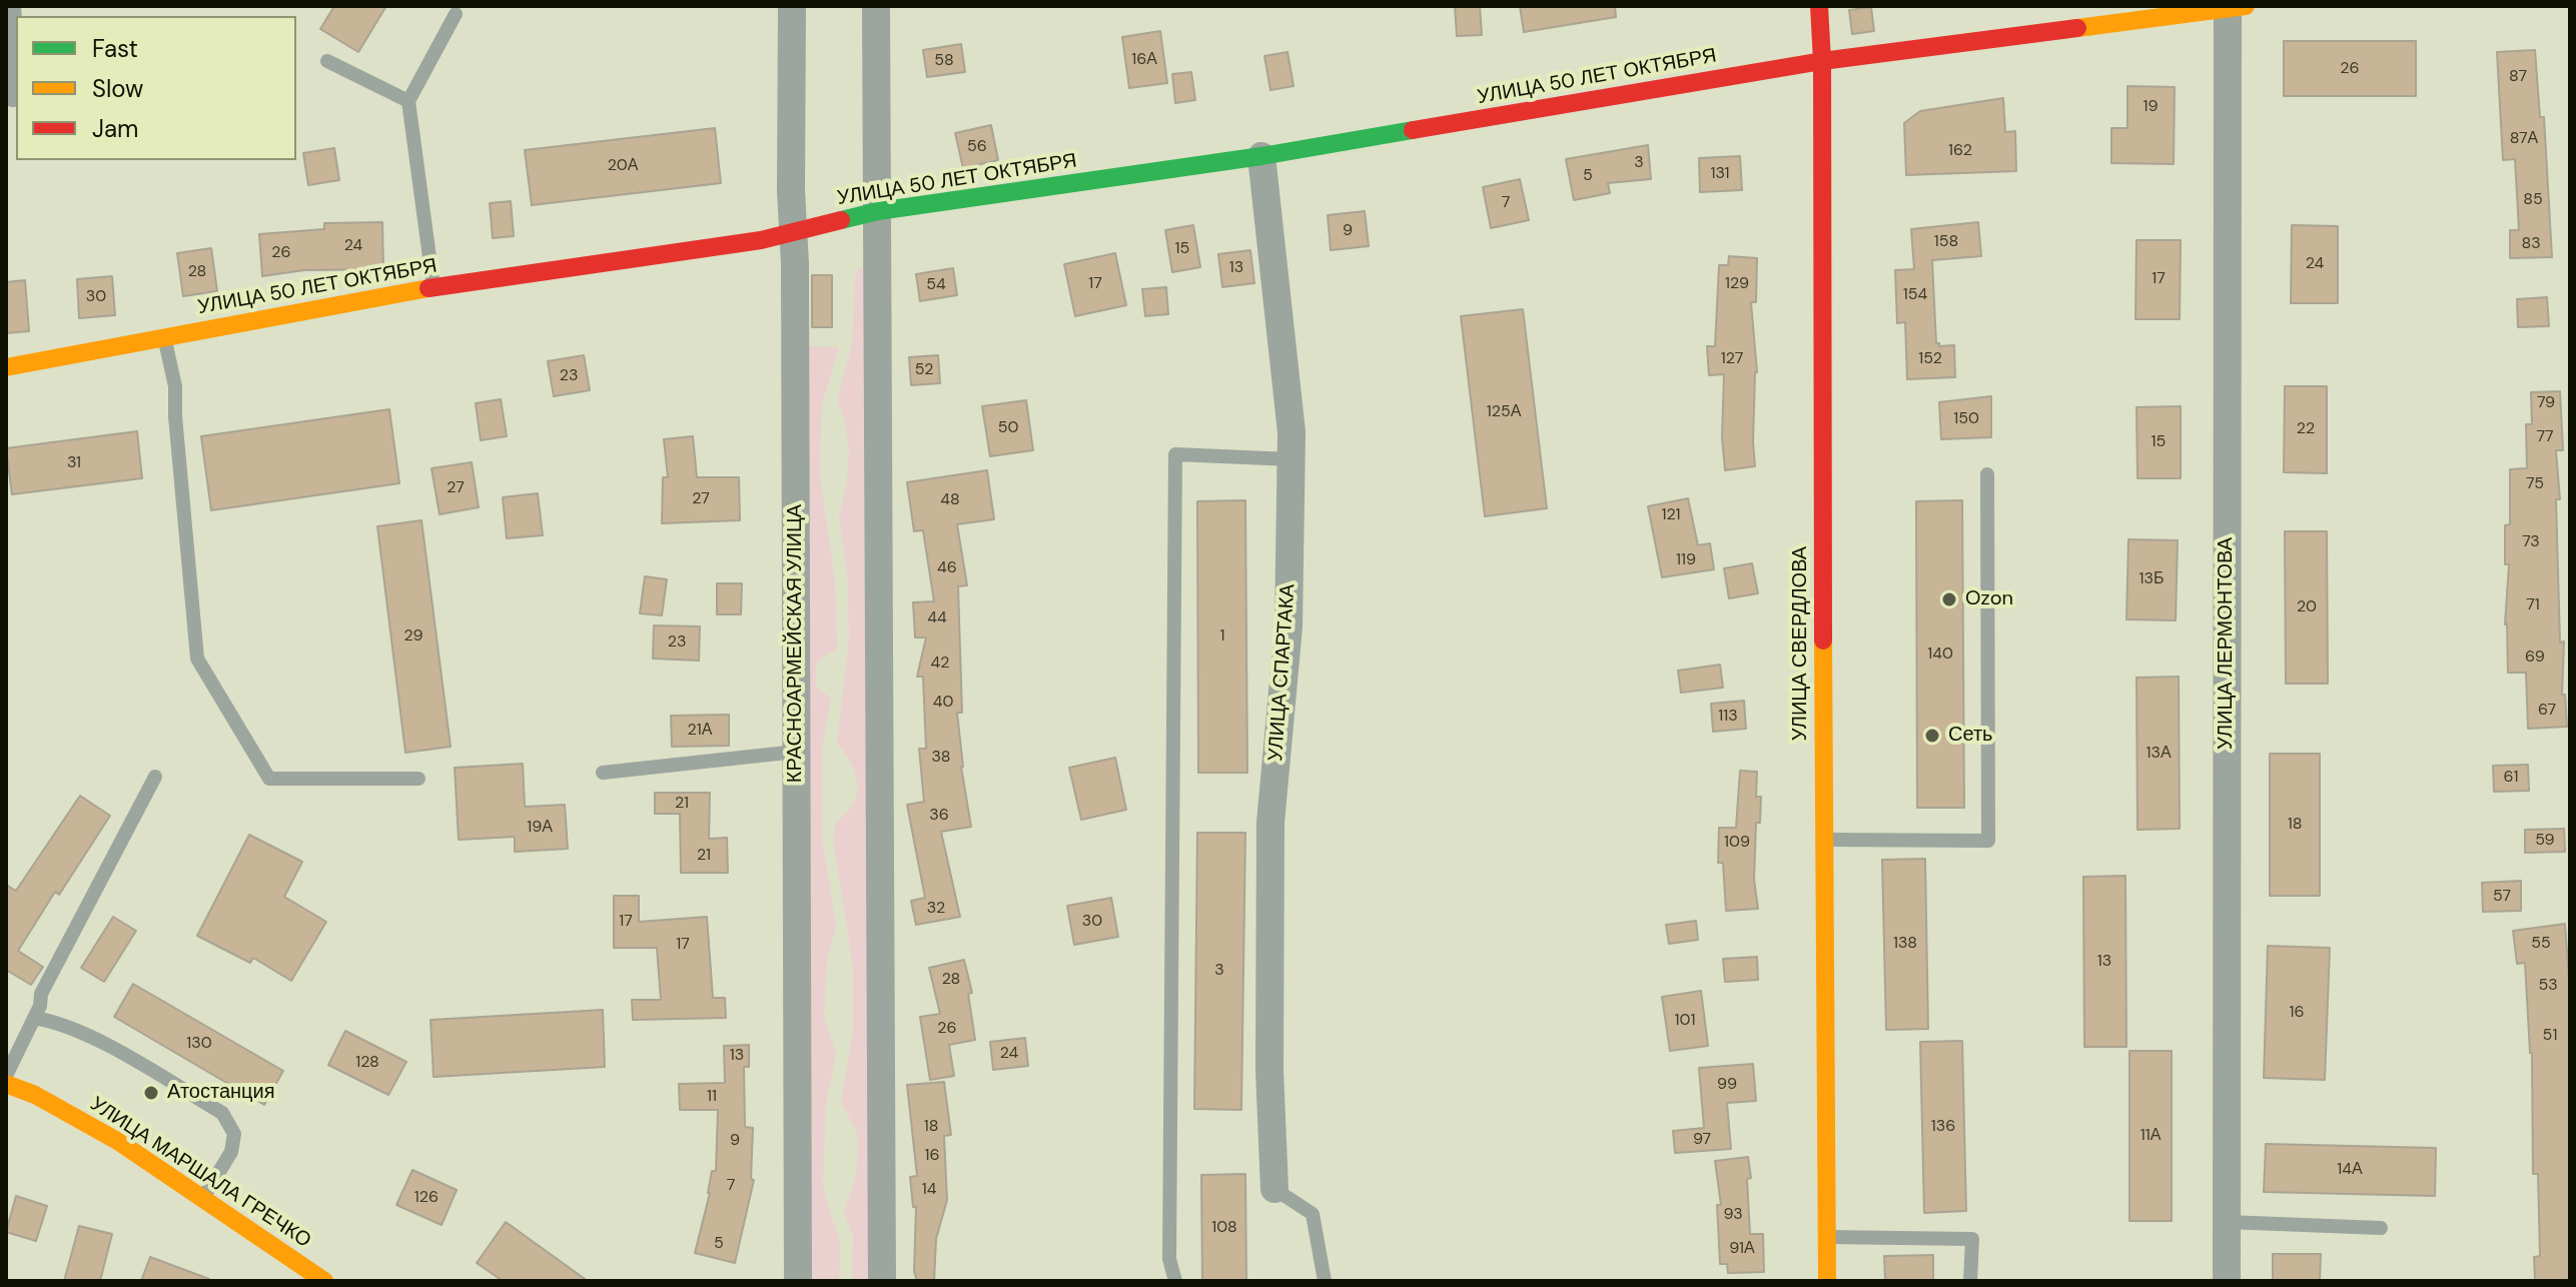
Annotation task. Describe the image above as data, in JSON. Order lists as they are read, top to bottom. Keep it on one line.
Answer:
{"streets":{"street":["УЛИЦА 50 ЛЕТ ОКТЯБРЯ","КРАСНОАРМЕЙСКАЯ УЛИЦА","УЛИЦА СВЕРДЛОВА","УЛИЦА ЛЕРМОНТОВА","УЛИЦА СПАРТАКА","УЛИЦА МАРШАЛА ГРЕЧКО"]},"crossings":[["УЛИЦА 50 ЛЕТ ОКТЯБРЯ","КРАСНОАРМЕЙСКАЯ УЛИЦА"],["УЛИЦА 50 ЛЕТ ОКТЯБРЯ","УЛИЦА СВЕРДЛОВА"],["УЛИЦА 50 ЛЕТ ОКТЯБРЯ","УЛИЦА ЛЕРМОНТОВА"],["УЛИЦА 50 ЛЕТ ОКТЯБРЯ","УЛИЦА СПАРТАКА"]],"places":["Ozon","Сеть","Атостанция"],"house_numbers":["16А","58","26","87","19","87А","56","162","3","20А","131","5","85","7","9","158","83","24","15","26","24","13","28","17","17","129","54","154","30","127","152","52","23","79","125А","150","50","22","77","15","31","75","27","27","48","121","73","119","46","13Б","71","20","44","29","1","23","140","69","42","40","67","113","21А","13А","38","61","21","36","18","19А","59","109","21","57","32","17","30","138","55","17","13","3","28","53","16","101","26","51","130","24","13","128","99","11","18","136","11А","97","9","16","14А","7","14","126","93","108","5","91А"],"legend":["Fast","Slow","Jam"]}
